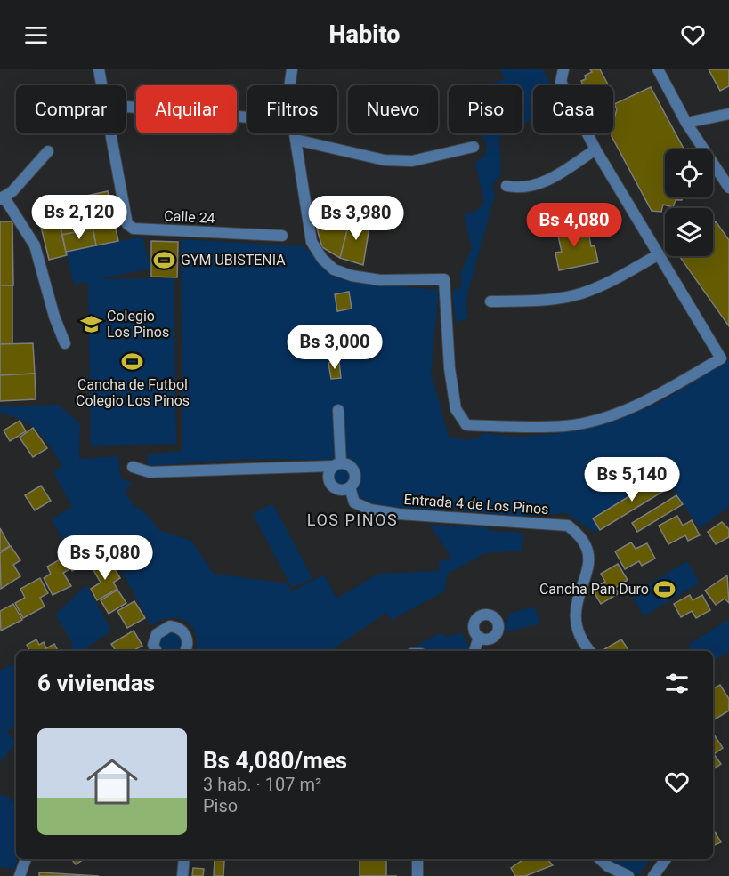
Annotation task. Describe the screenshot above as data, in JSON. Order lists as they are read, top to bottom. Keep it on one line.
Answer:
{"streets":{"street":["Calle 24","Entrada 4 de Los Pinos"]},"districts":["LOS PINOS"],"places":{"sports":["GYM UBISTENIA","Cancha de Futbol Colegio Los Pinos","Cancha Pan Duro"],"school or university":["Colegio Los Pinos"]},"page":{"header":"Habito","chip":["Comprar","Alquilar","Filtros","Nuevo","Piso","Casa"],"price":["Bs 2,120","Bs 3,980","Bs 4,080","Bs 3,000","Bs 5,140","Bs 5,080"],"heading":"6 viviendas","list":[{"name":"Bs 4,080/mes","note":"3 hab. · 107 m² · Piso"}]}}
